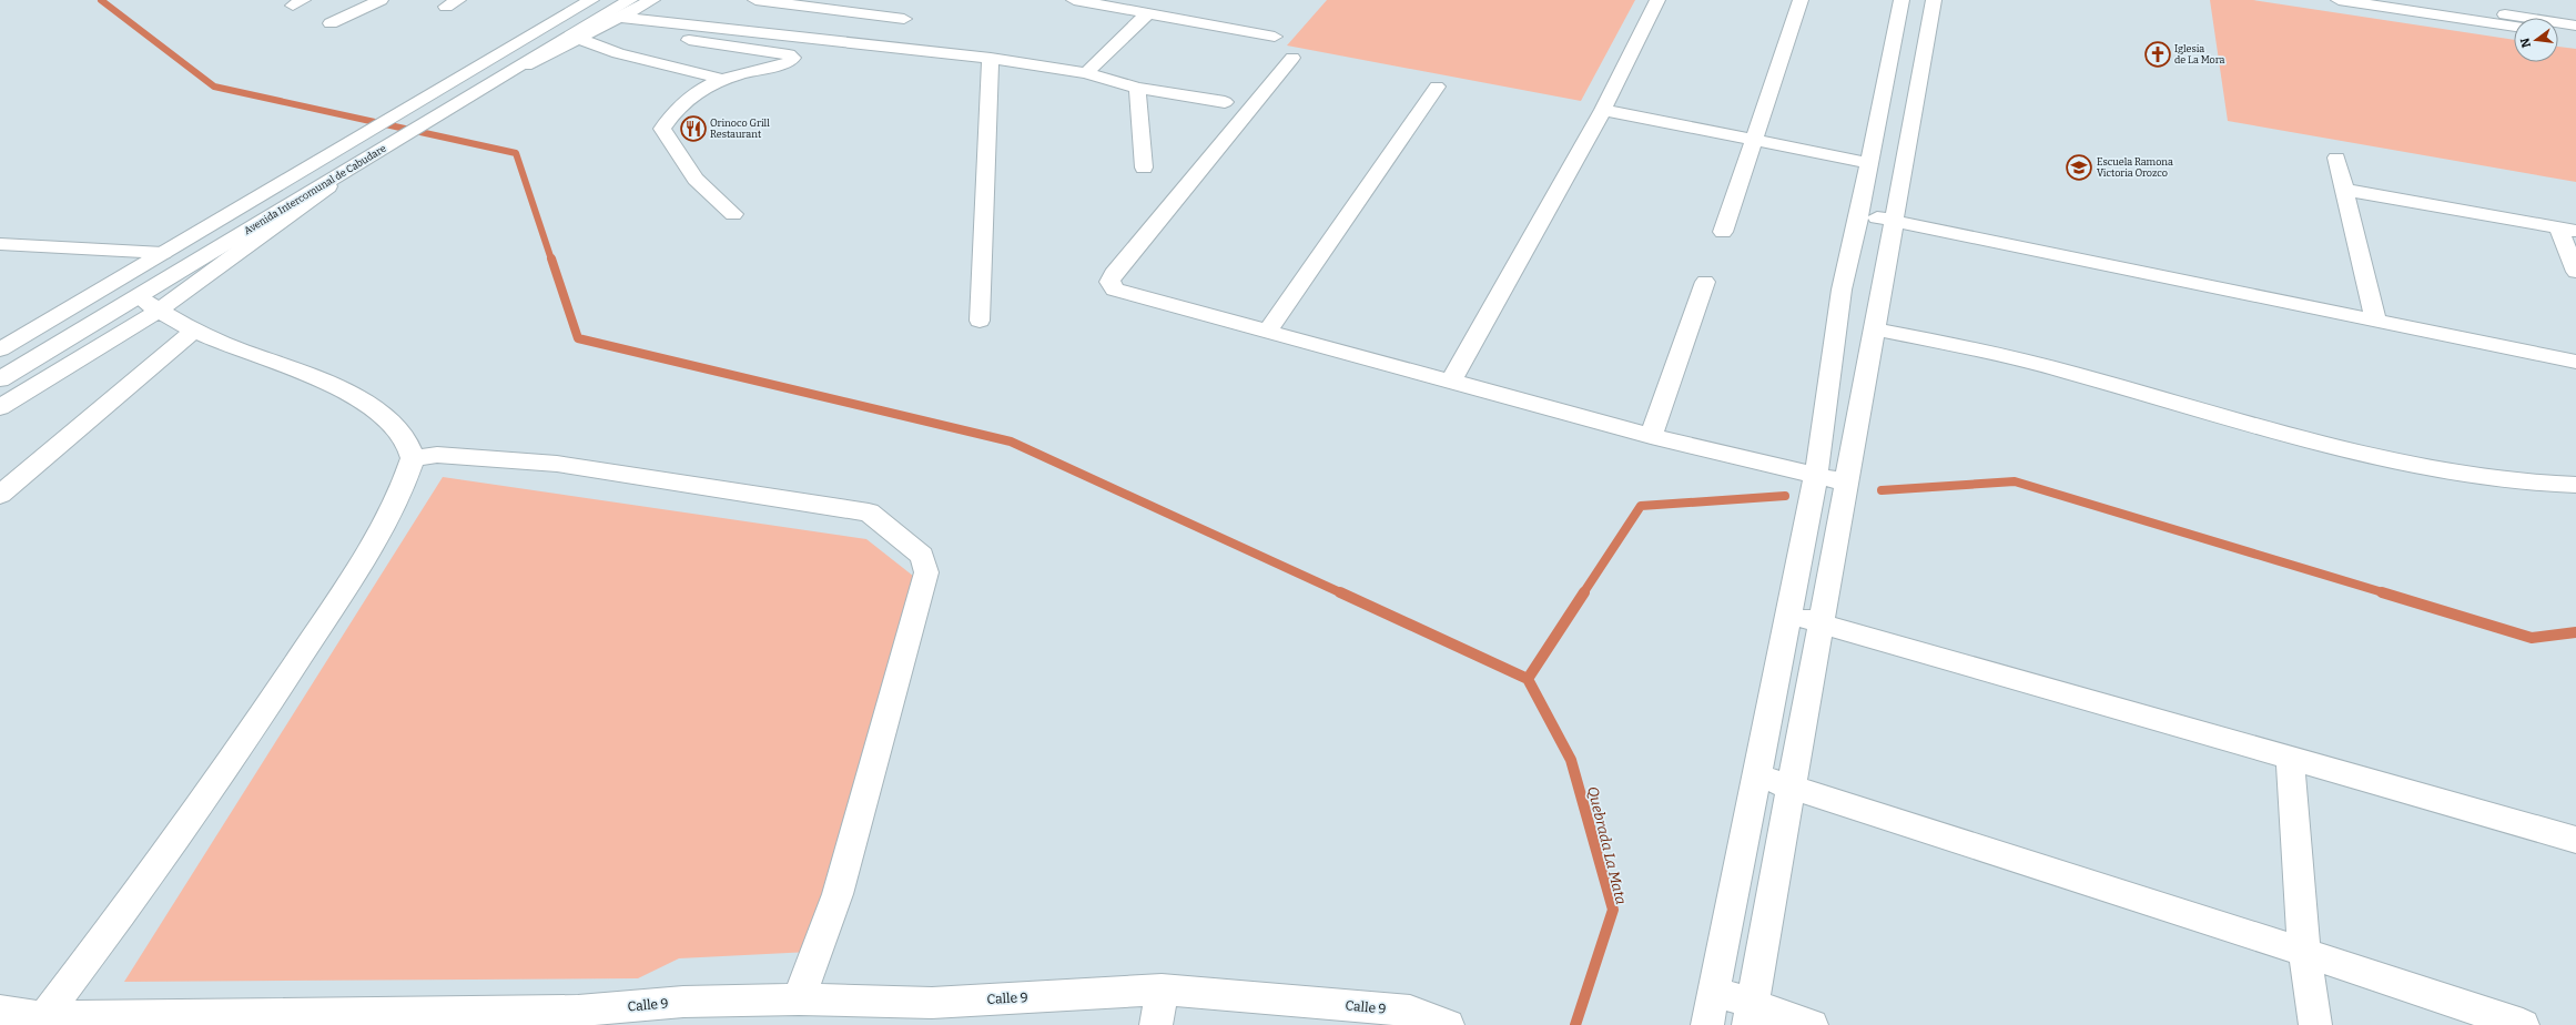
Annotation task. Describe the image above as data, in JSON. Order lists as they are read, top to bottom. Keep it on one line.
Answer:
{"streets":{"main road":["Avenida Intercomunal de Cabudare","Calle 9"]},"water":["Quebrada La Mata"],"places":{"church":["Iglesia de La Mora"],"restaurant":["Orinoco Grill Restaurant"],"school or university":["Escuela Ramona Victoria Orozco"]},"north":"left"}
